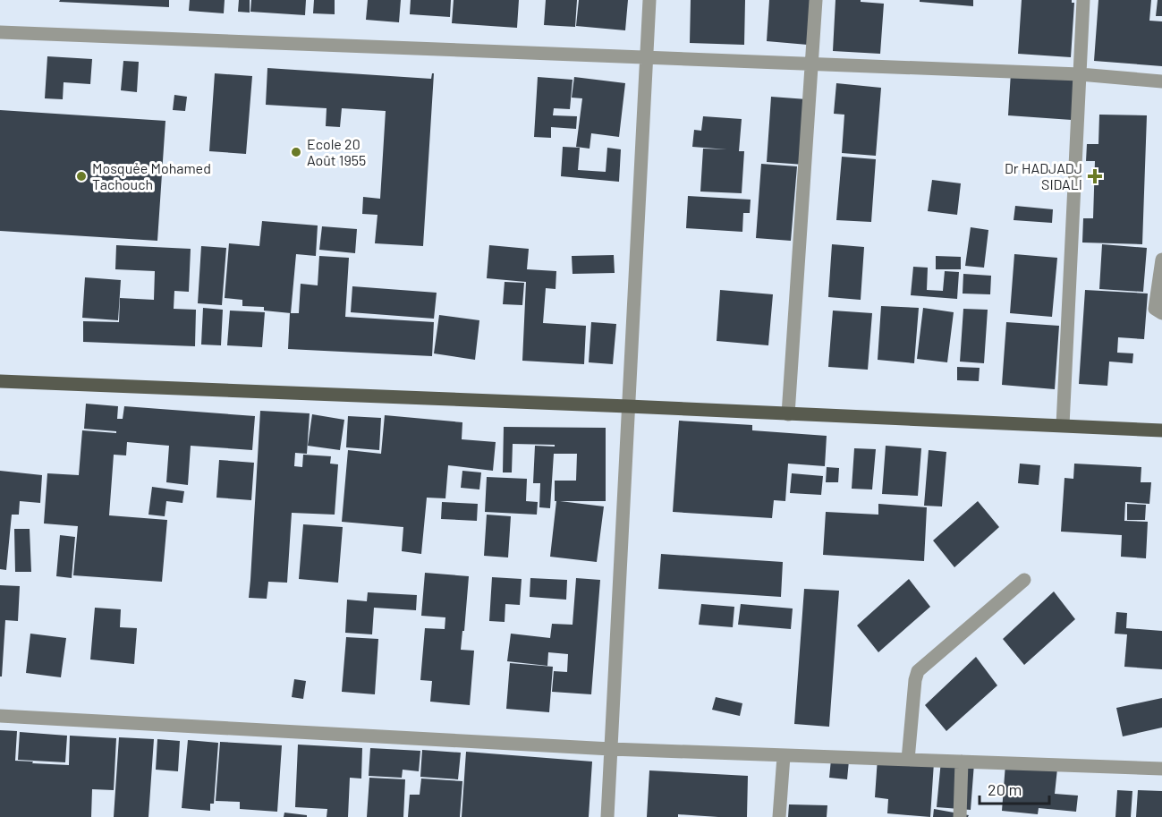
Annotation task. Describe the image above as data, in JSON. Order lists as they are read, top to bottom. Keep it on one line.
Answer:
{"places":{"other":["Ecole 20 Août 1955","Mosquée Mohamed Tachouch"],"health":["Dr HADJADJ SIDALI"]},"scale_bar":"20 m"}
